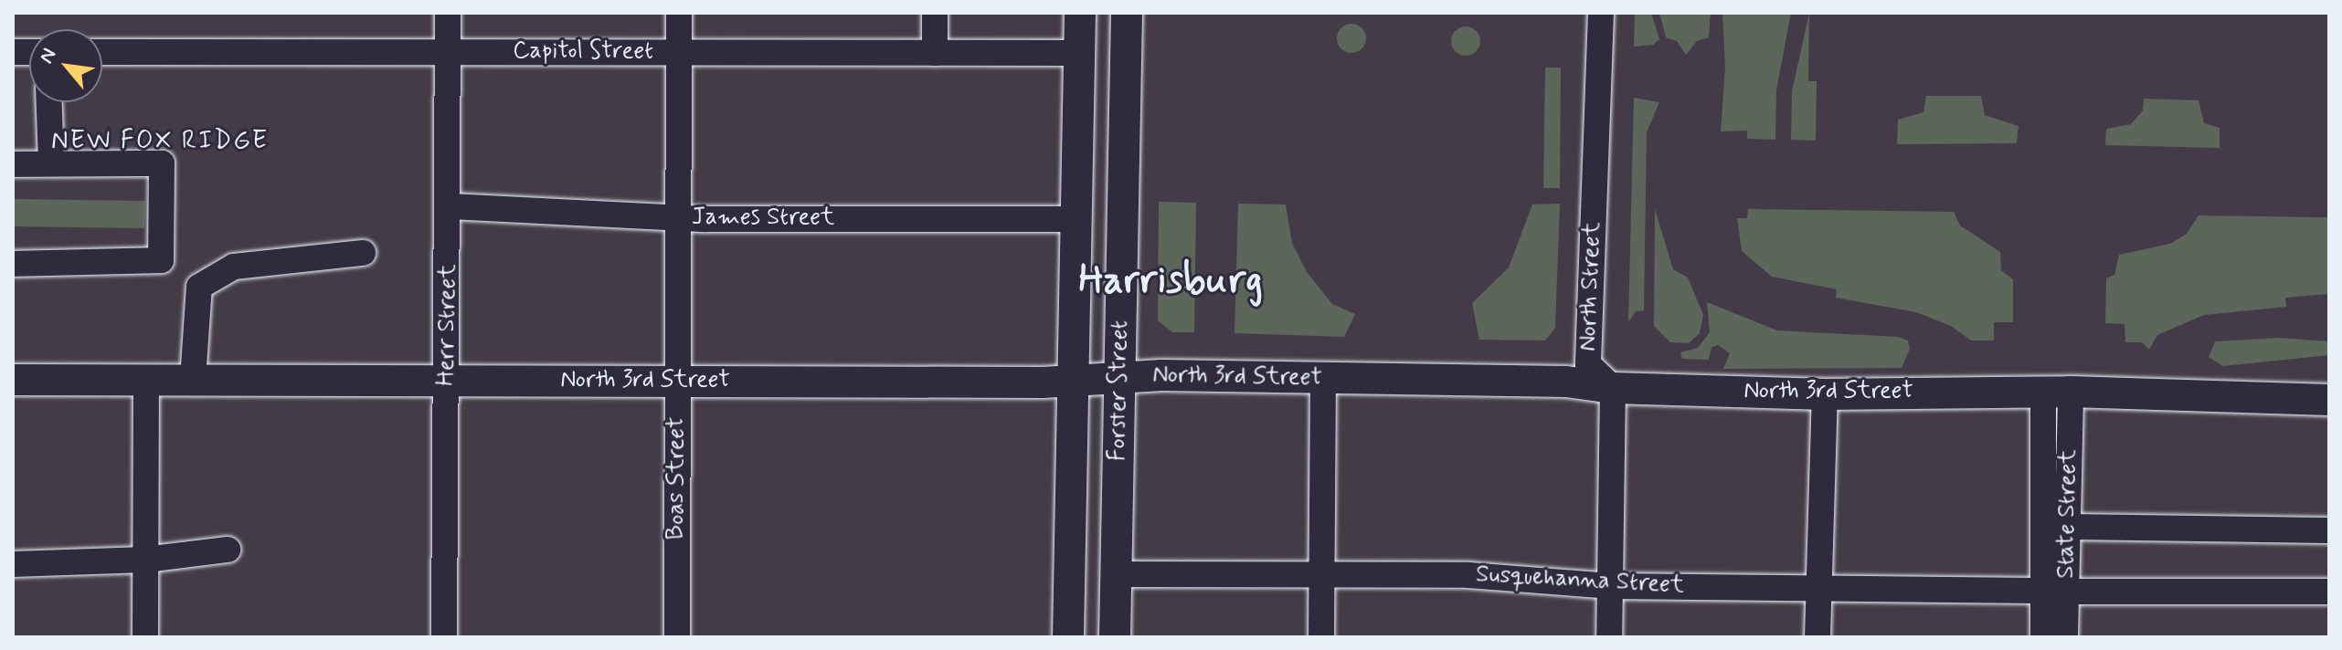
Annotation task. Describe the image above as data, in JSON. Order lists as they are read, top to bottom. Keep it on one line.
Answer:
{"streets":{"main road":["North 3rd Street","Forster Street"],"street":["Capitol Street","James Street","North Street","Herr Street","Boas Street","State Street","Susquehanna Street"]},"crossings":[["Capitol Street","Herr Street"],["Capitol Street","Forster Street"],["Capitol Street","Boas Street"],["James Street","Herr Street"],["James Street","Forster Street"],["James Street","Boas Street"],["North Street","North 3rd Street"],["Herr Street","North 3rd Street"],["North 3rd Street","Forster Street"],["North 3rd Street","Boas Street"],["North 3rd Street","State Street"],["Forster Street","Susquehanna Street"],["State Street","Susquehanna Street"]],"districts":["NEW FOX RIDGE","Harrisburg"],"north":"top left"}
